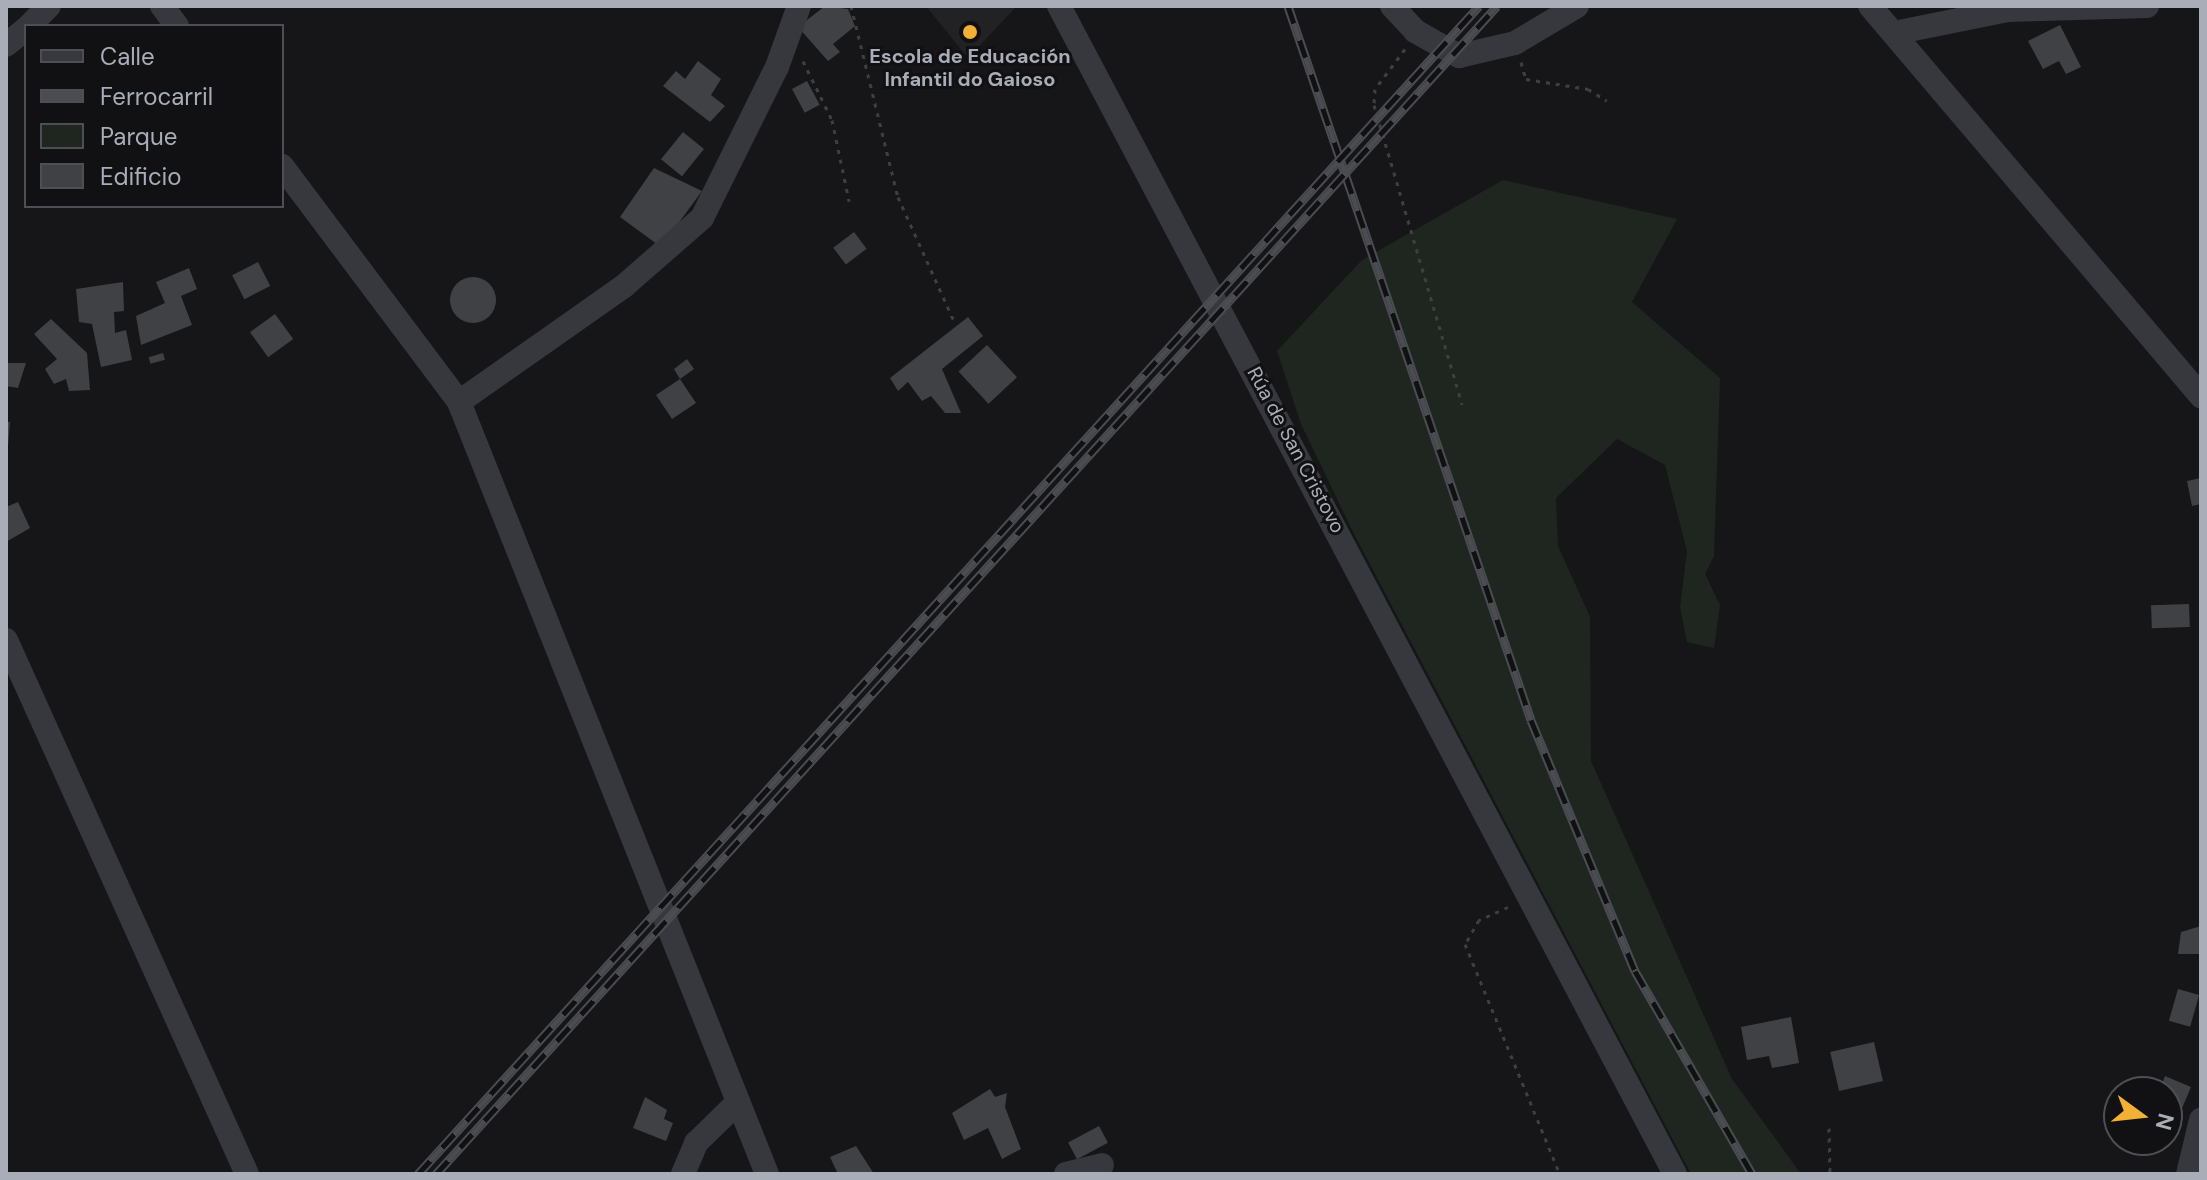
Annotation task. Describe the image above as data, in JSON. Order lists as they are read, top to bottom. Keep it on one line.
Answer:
{"streets":{"street":["Rúa de San Cristovo"]},"places":["Escola de Educación Infantil do Gaioso"],"legend":["Calle","Ferrocarril","Parque","Edificio"],"north":"right"}
